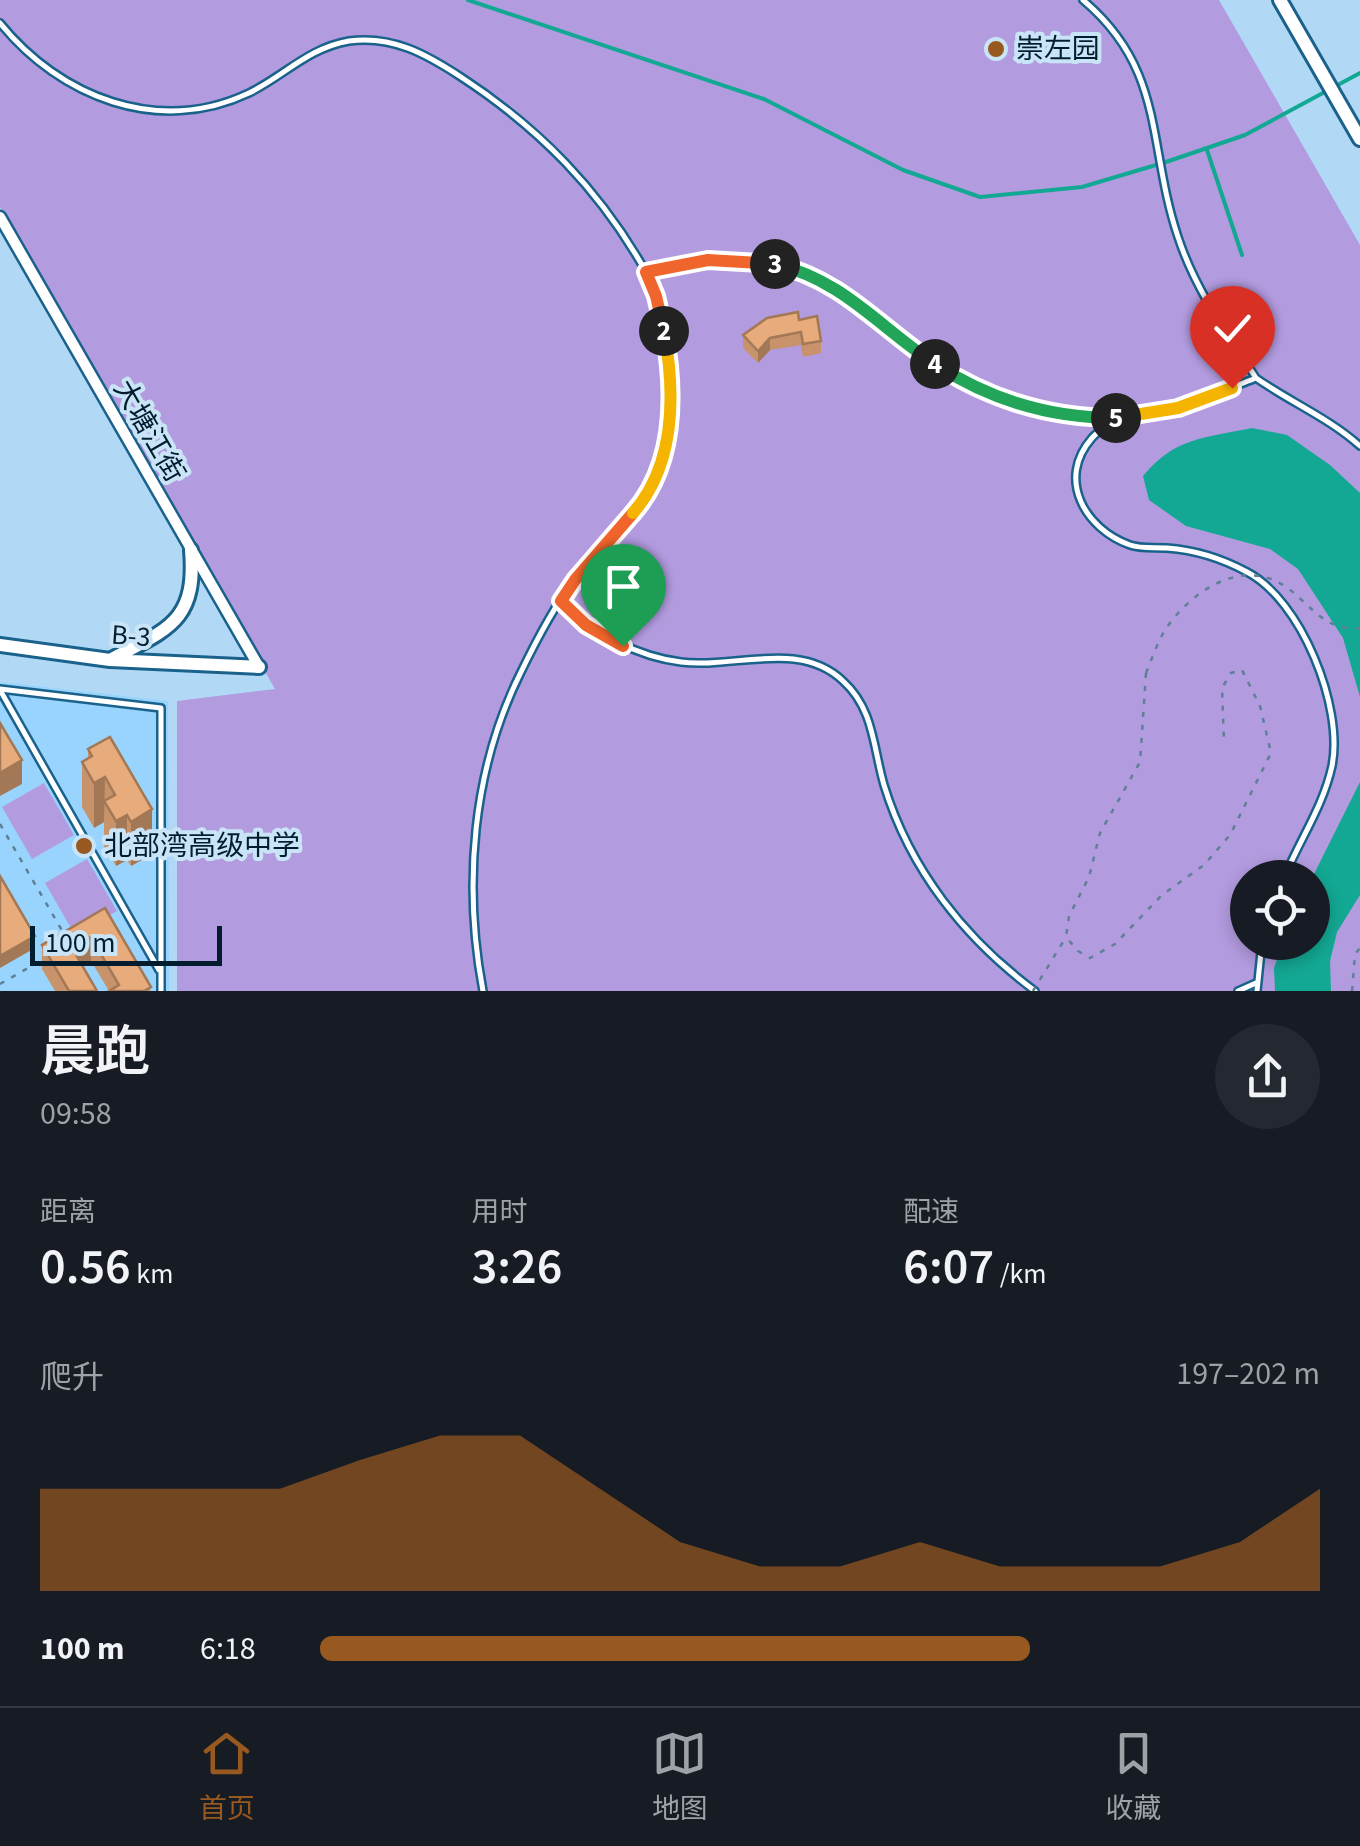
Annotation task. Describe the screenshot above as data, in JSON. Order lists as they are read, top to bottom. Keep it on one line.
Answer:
{"streets":{"street":["大塘江街","B-3"]},"crossings":[["大塘江街","B-3"]],"places":["崇左园","北部湾高级中学"],"scale_bar":"100 m","page":{"pins":["3","2","4","5"],"scale":"100 m","heading":["晨跑","09:58"],"stats":[["距离","0.56 km"],["用时","3:26"],["配速","6:07 /km"]],"chart":["爬升","197–202 m"],"list":[{"name":"100 m","note":"6:18"}],"tabs":["首页","地图","收藏"]}}
